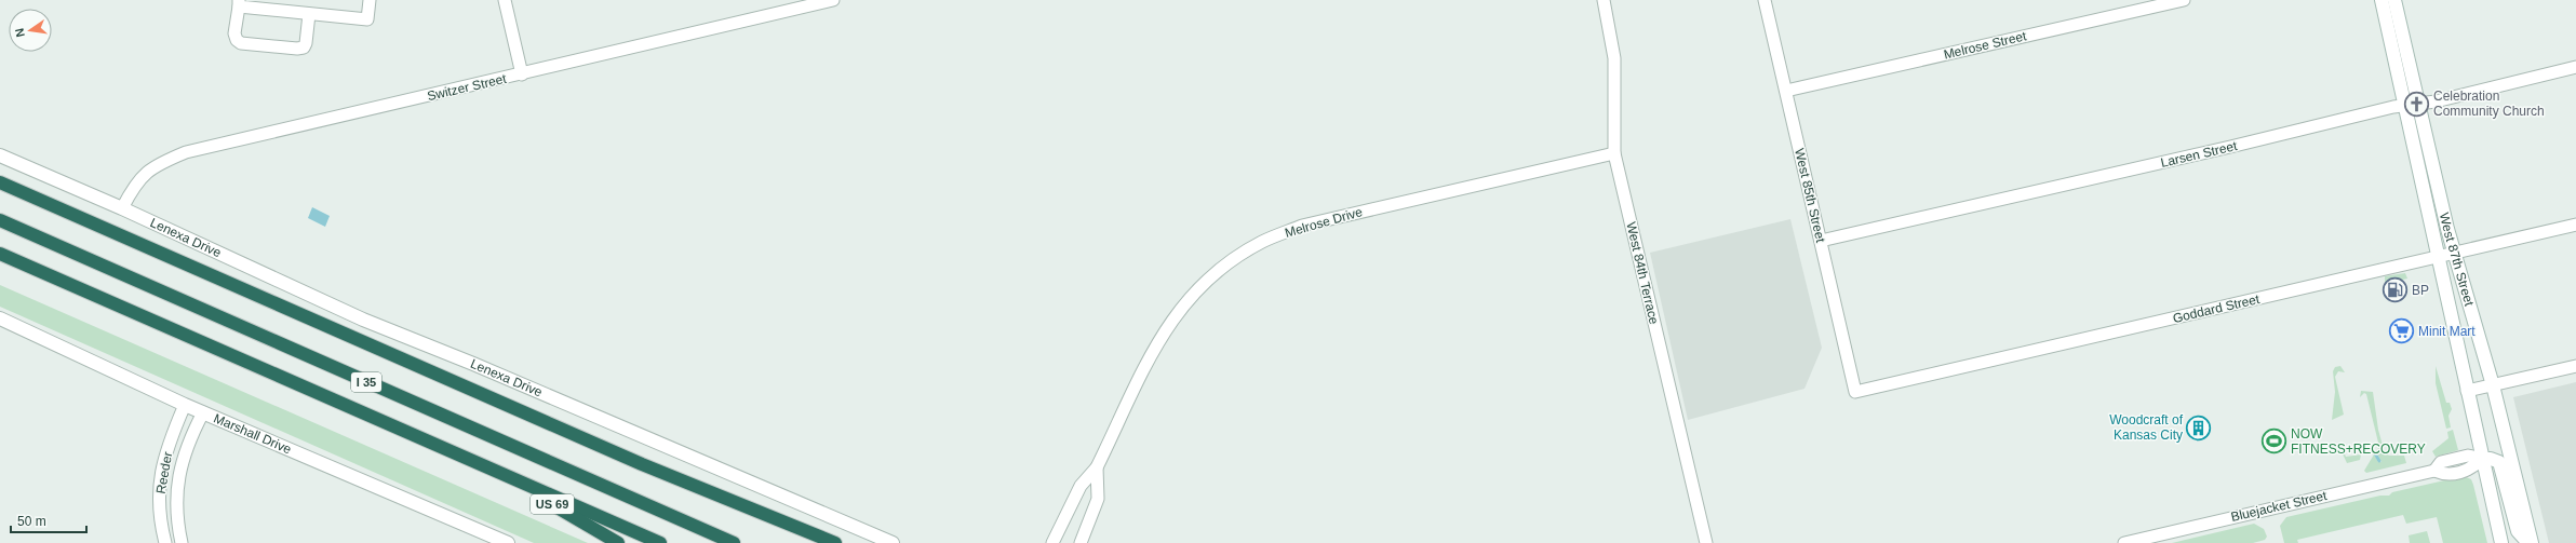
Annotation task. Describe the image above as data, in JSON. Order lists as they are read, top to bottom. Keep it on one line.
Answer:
{"streets":{"highway":["I 35","US 69"],"street":["Melrose Street","Switzer Street","Larsen Street","West 85th Street","Melrose Drive","Lenexa Drive","West 87th Street","West 84th Terrace","Goddard Street","Marshall Drive","Reeder","Bluejacket Street"]},"crossings":[["Melrose Street","West 85th Street"],["Switzer Street","Lenexa Drive"],["Larsen Street","West 85th Street"],["Larsen Street","West 87th Street"],["West 85th Street","Goddard Street"],["Melrose Drive","West 84th Terrace"],["West 87th Street","Goddard Street"],["West 87th Street","Bluejacket Street"],["I 35","US 69"],["Marshall Drive","Reeder"]],"places":{"church":["Celebration Community Church"],"fuel station":["BP"],"supermarket":["Minit Mart"],"building":["Woodcraft of Kansas City"],"sports":["NOW FITNESS+RECOVERY"]},"scale_bar":"50 m","north":"left"}
